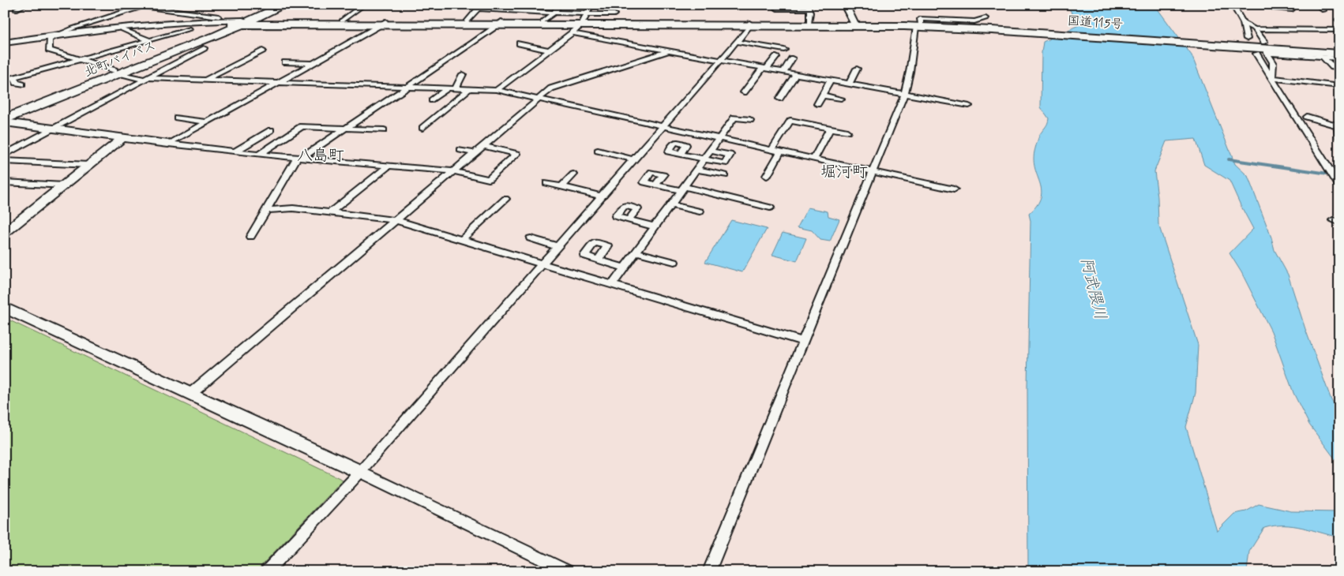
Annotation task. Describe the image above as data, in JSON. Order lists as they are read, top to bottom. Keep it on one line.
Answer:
{"streets":{"highway":["国道115号","北町バイパス"]},"crossings":[["国道115号","北町バイパス"]],"districts":["八島町","堀河町"],"water":["阿武隈川"]}
